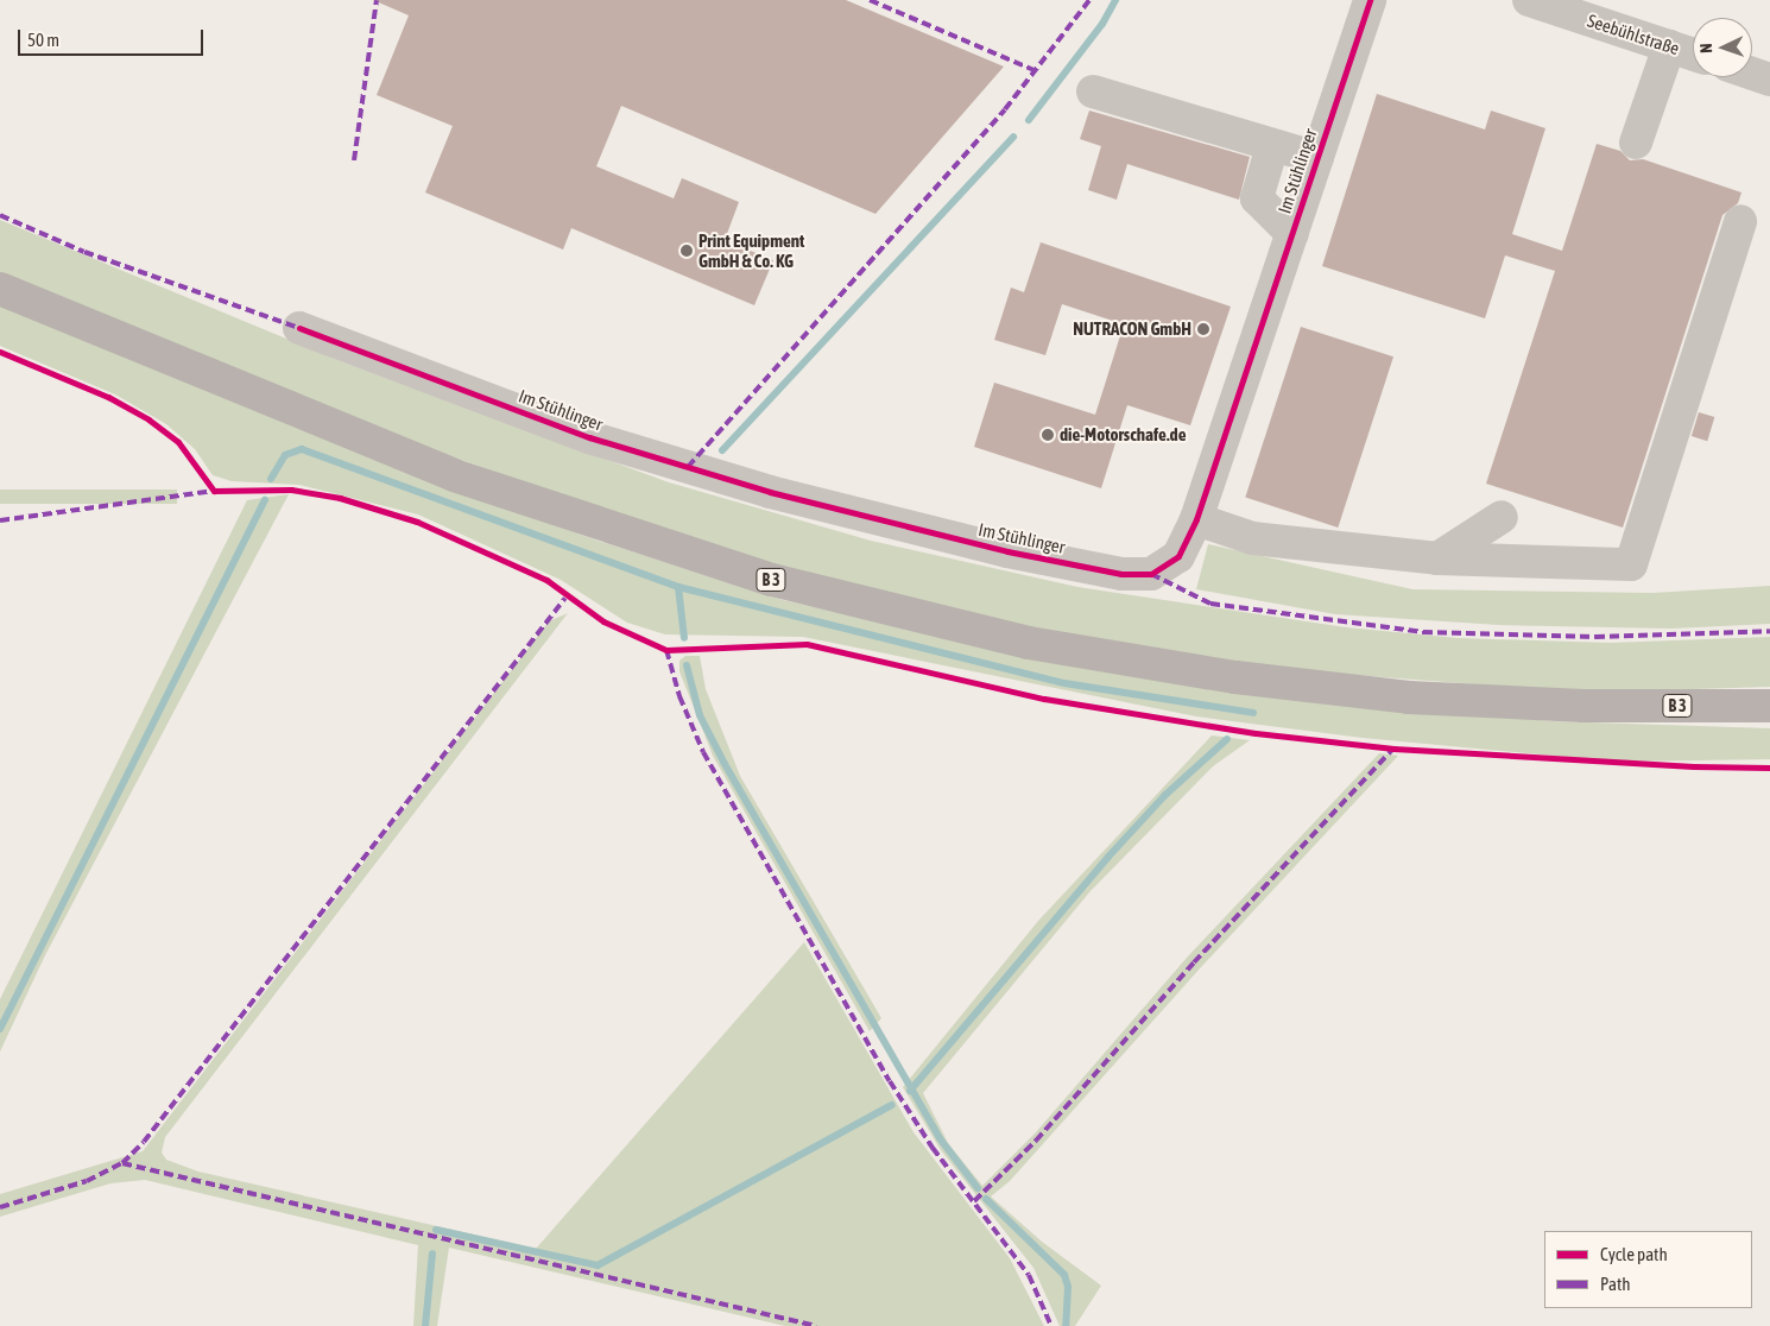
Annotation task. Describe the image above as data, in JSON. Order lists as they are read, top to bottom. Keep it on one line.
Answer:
{"streets":{"main road":["B 3"],"street":["Seebühlstraße","Im Stühlinger"]},"places":["Print Equipment GmbH & Co. KG","NUTRACON GmbH","die-Motorschafe.de"],"legend":["Cycle path","Path"],"scale_bar":"50 m","north":"left"}
